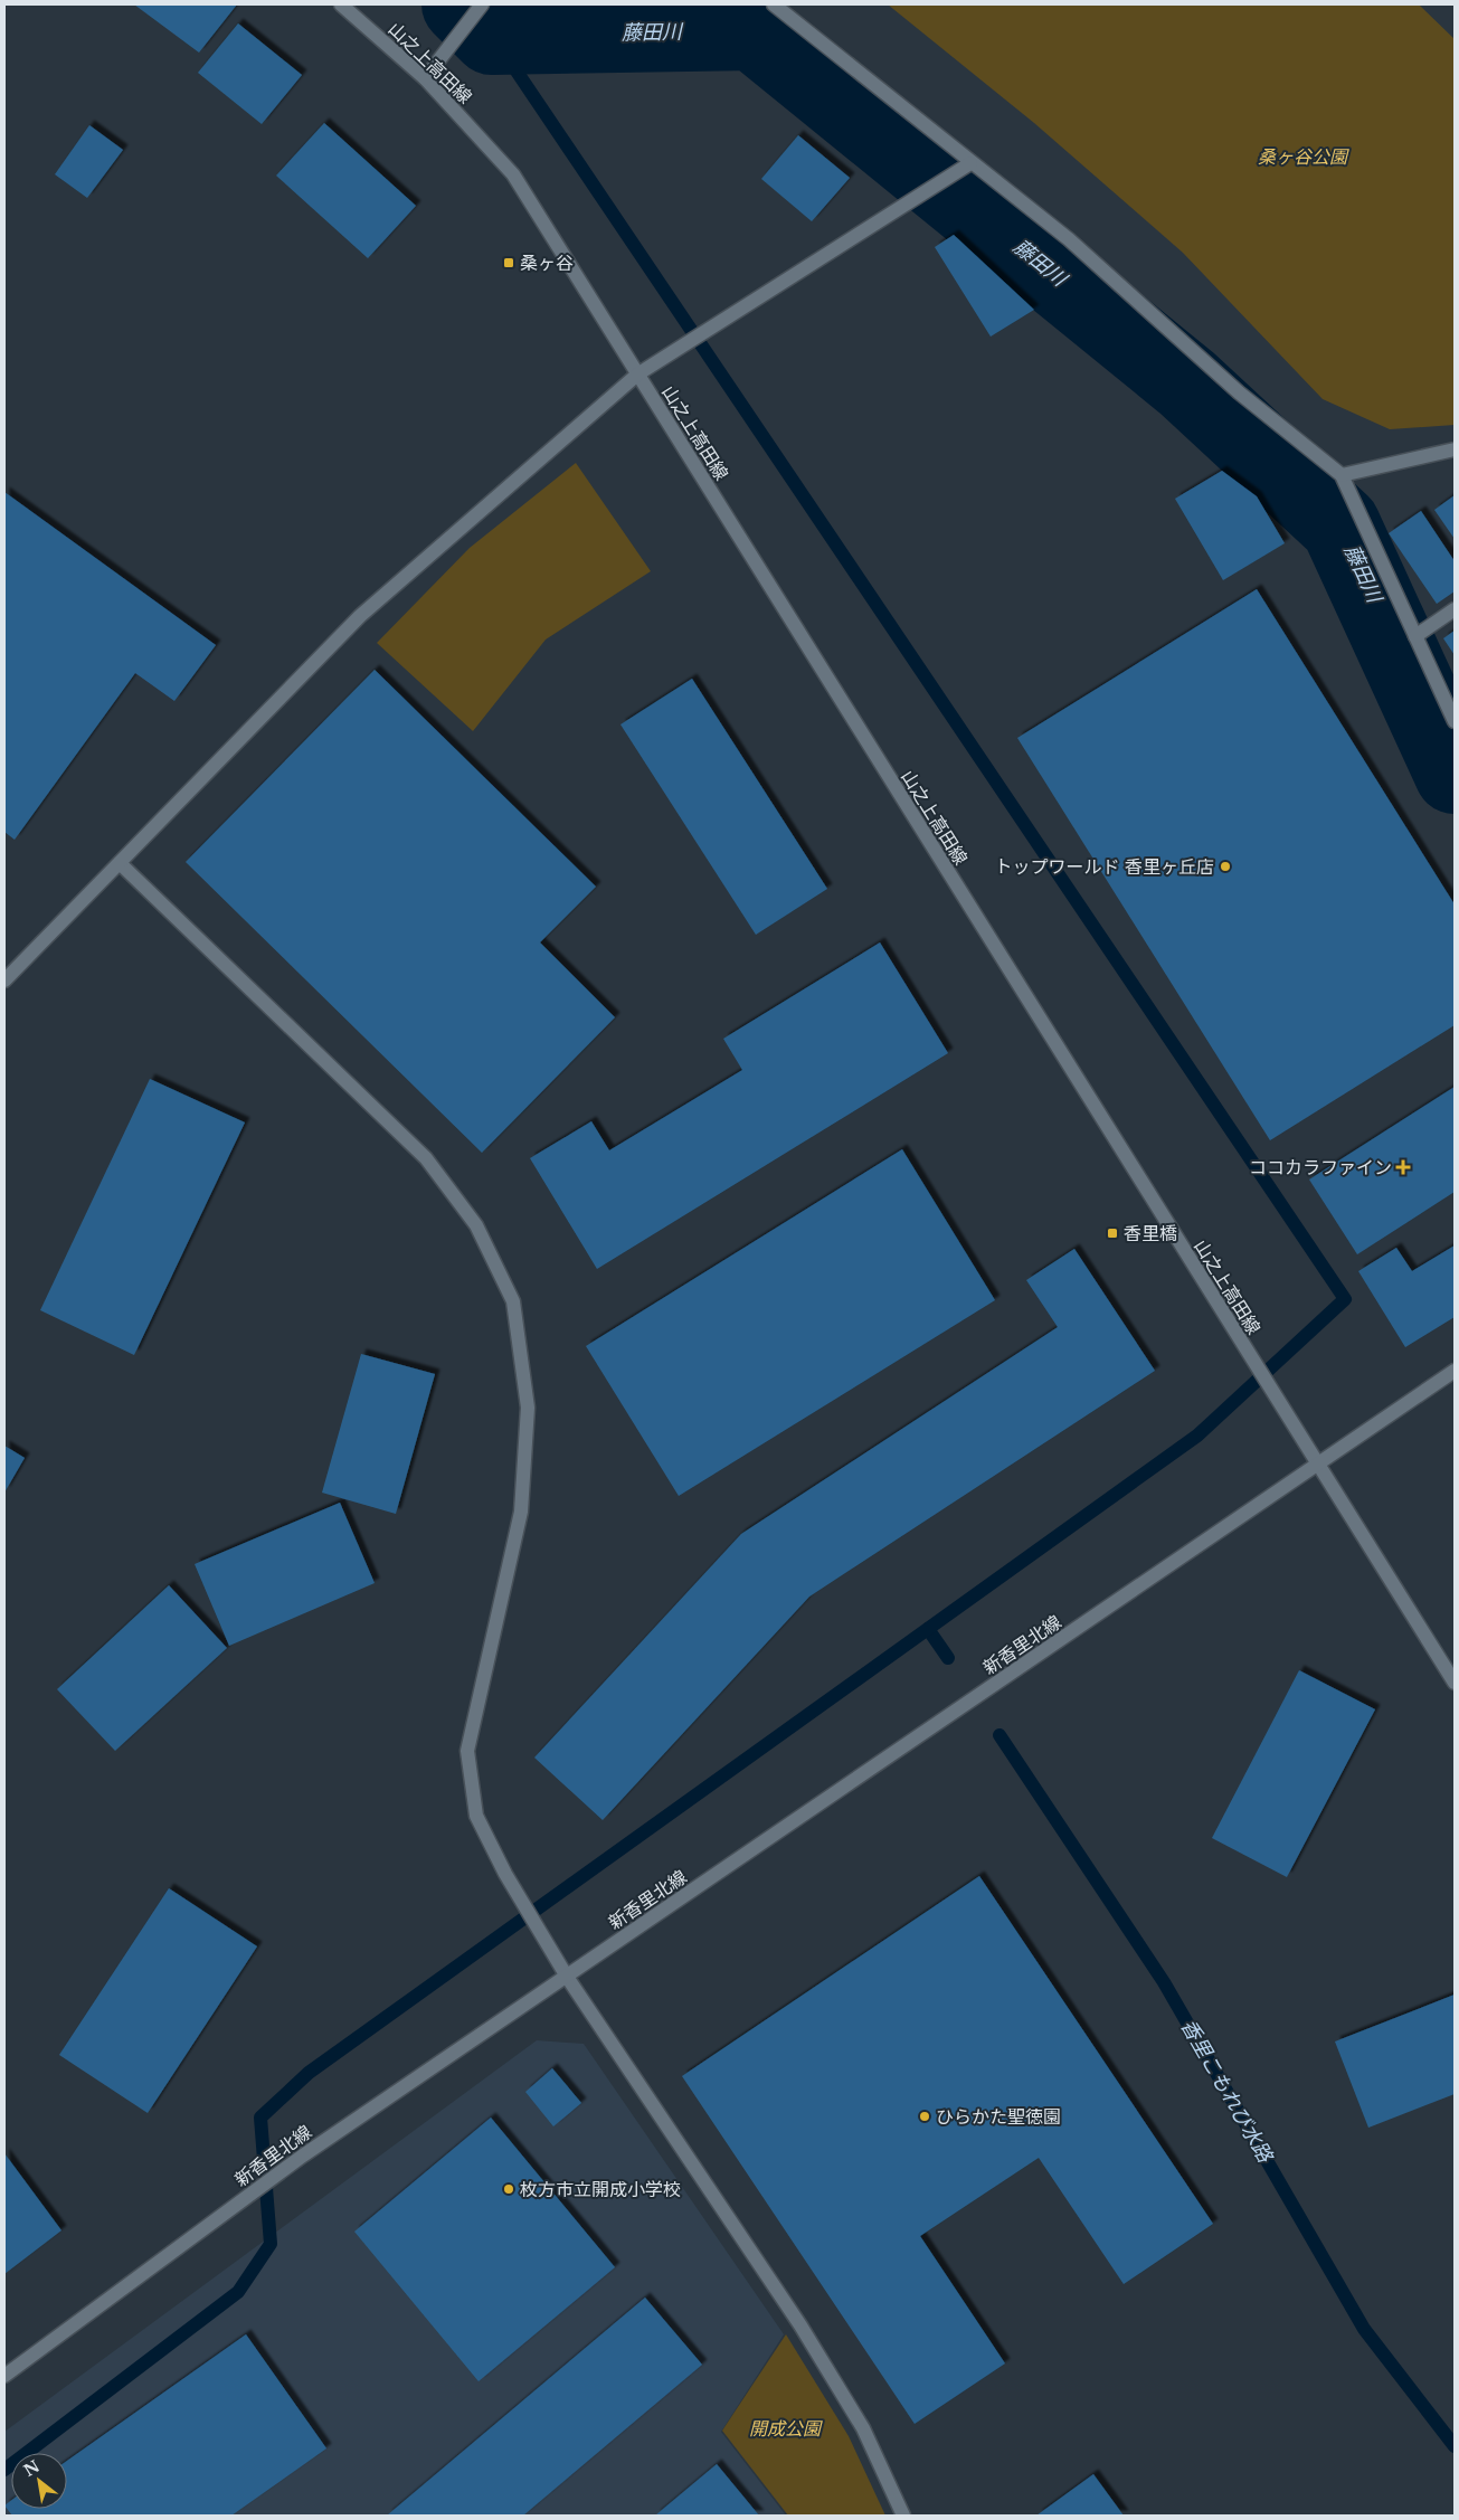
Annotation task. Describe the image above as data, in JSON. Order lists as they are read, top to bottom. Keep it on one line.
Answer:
{"streets":{"street":["山之上高田線","新香里北線"]},"crossings":[["山之上高田線","新香里北線"]],"water":["藤田川","香里こもれび水路"],"parks":["桑ヶ谷公園","開成公園"],"places":{"transit":["桑ヶ谷","香里橋"],"other":["トップワールド 香里ヶ丘店","ひらかた聖徳園","枚方市立開成小学校"],"health":["ココカラファイン"]},"north":"top left"}
